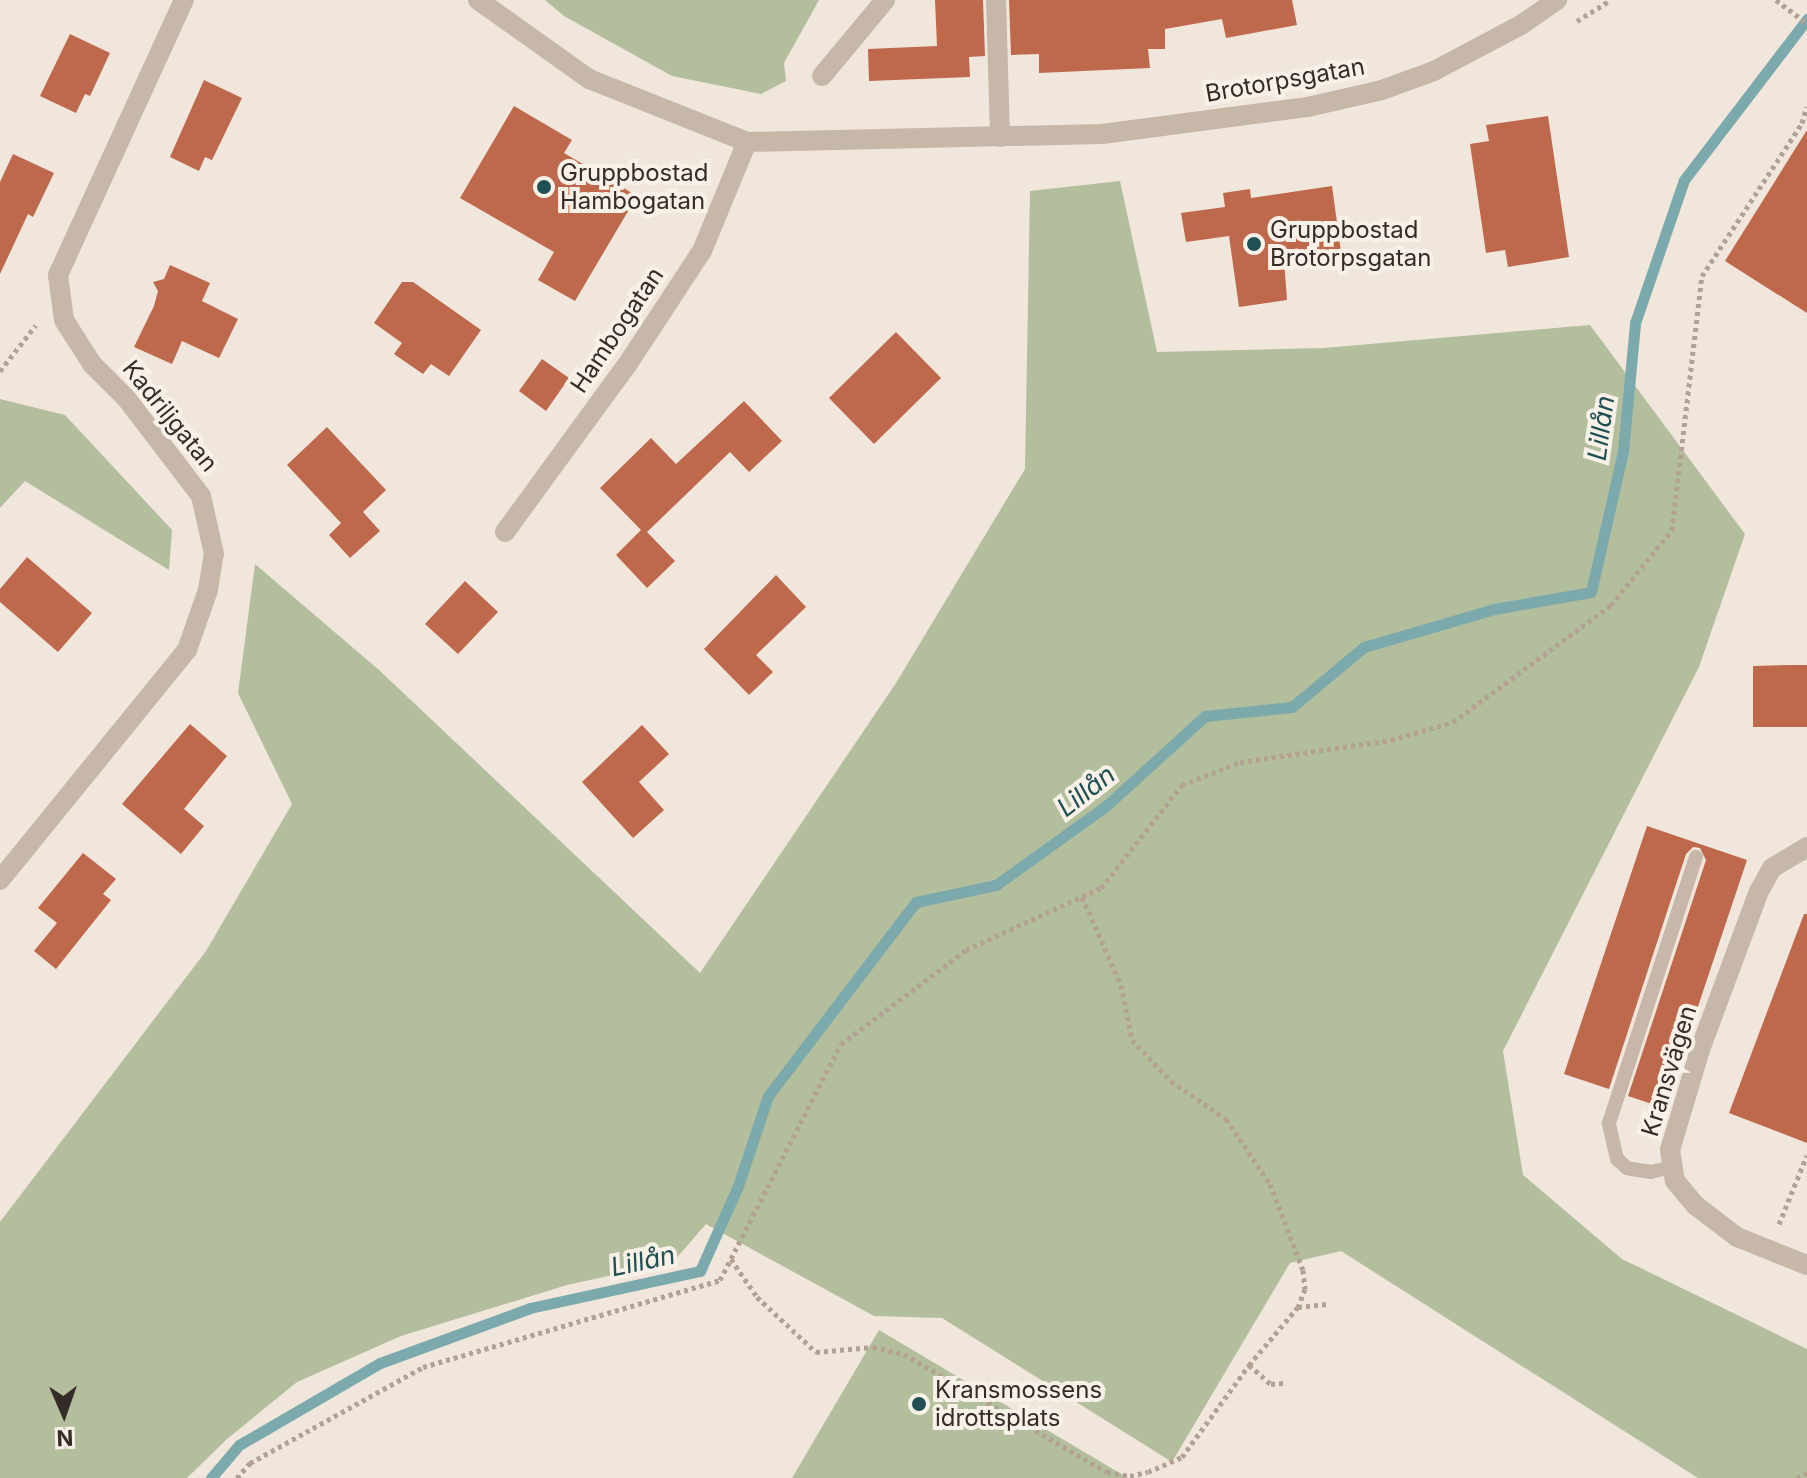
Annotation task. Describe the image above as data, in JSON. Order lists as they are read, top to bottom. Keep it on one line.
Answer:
{"streets":{"street":["Brotorpsgatan","Hambogatan","Kadriljgatan","Kransvägen"]},"crossings":[["Brotorpsgatan","Hambogatan"]],"water":["Lillån"],"places":["Gruppbostad Hambogatan","Gruppbostad Brotorpsgatan","Kransmossens idrottsplats"],"north":"bottom"}
